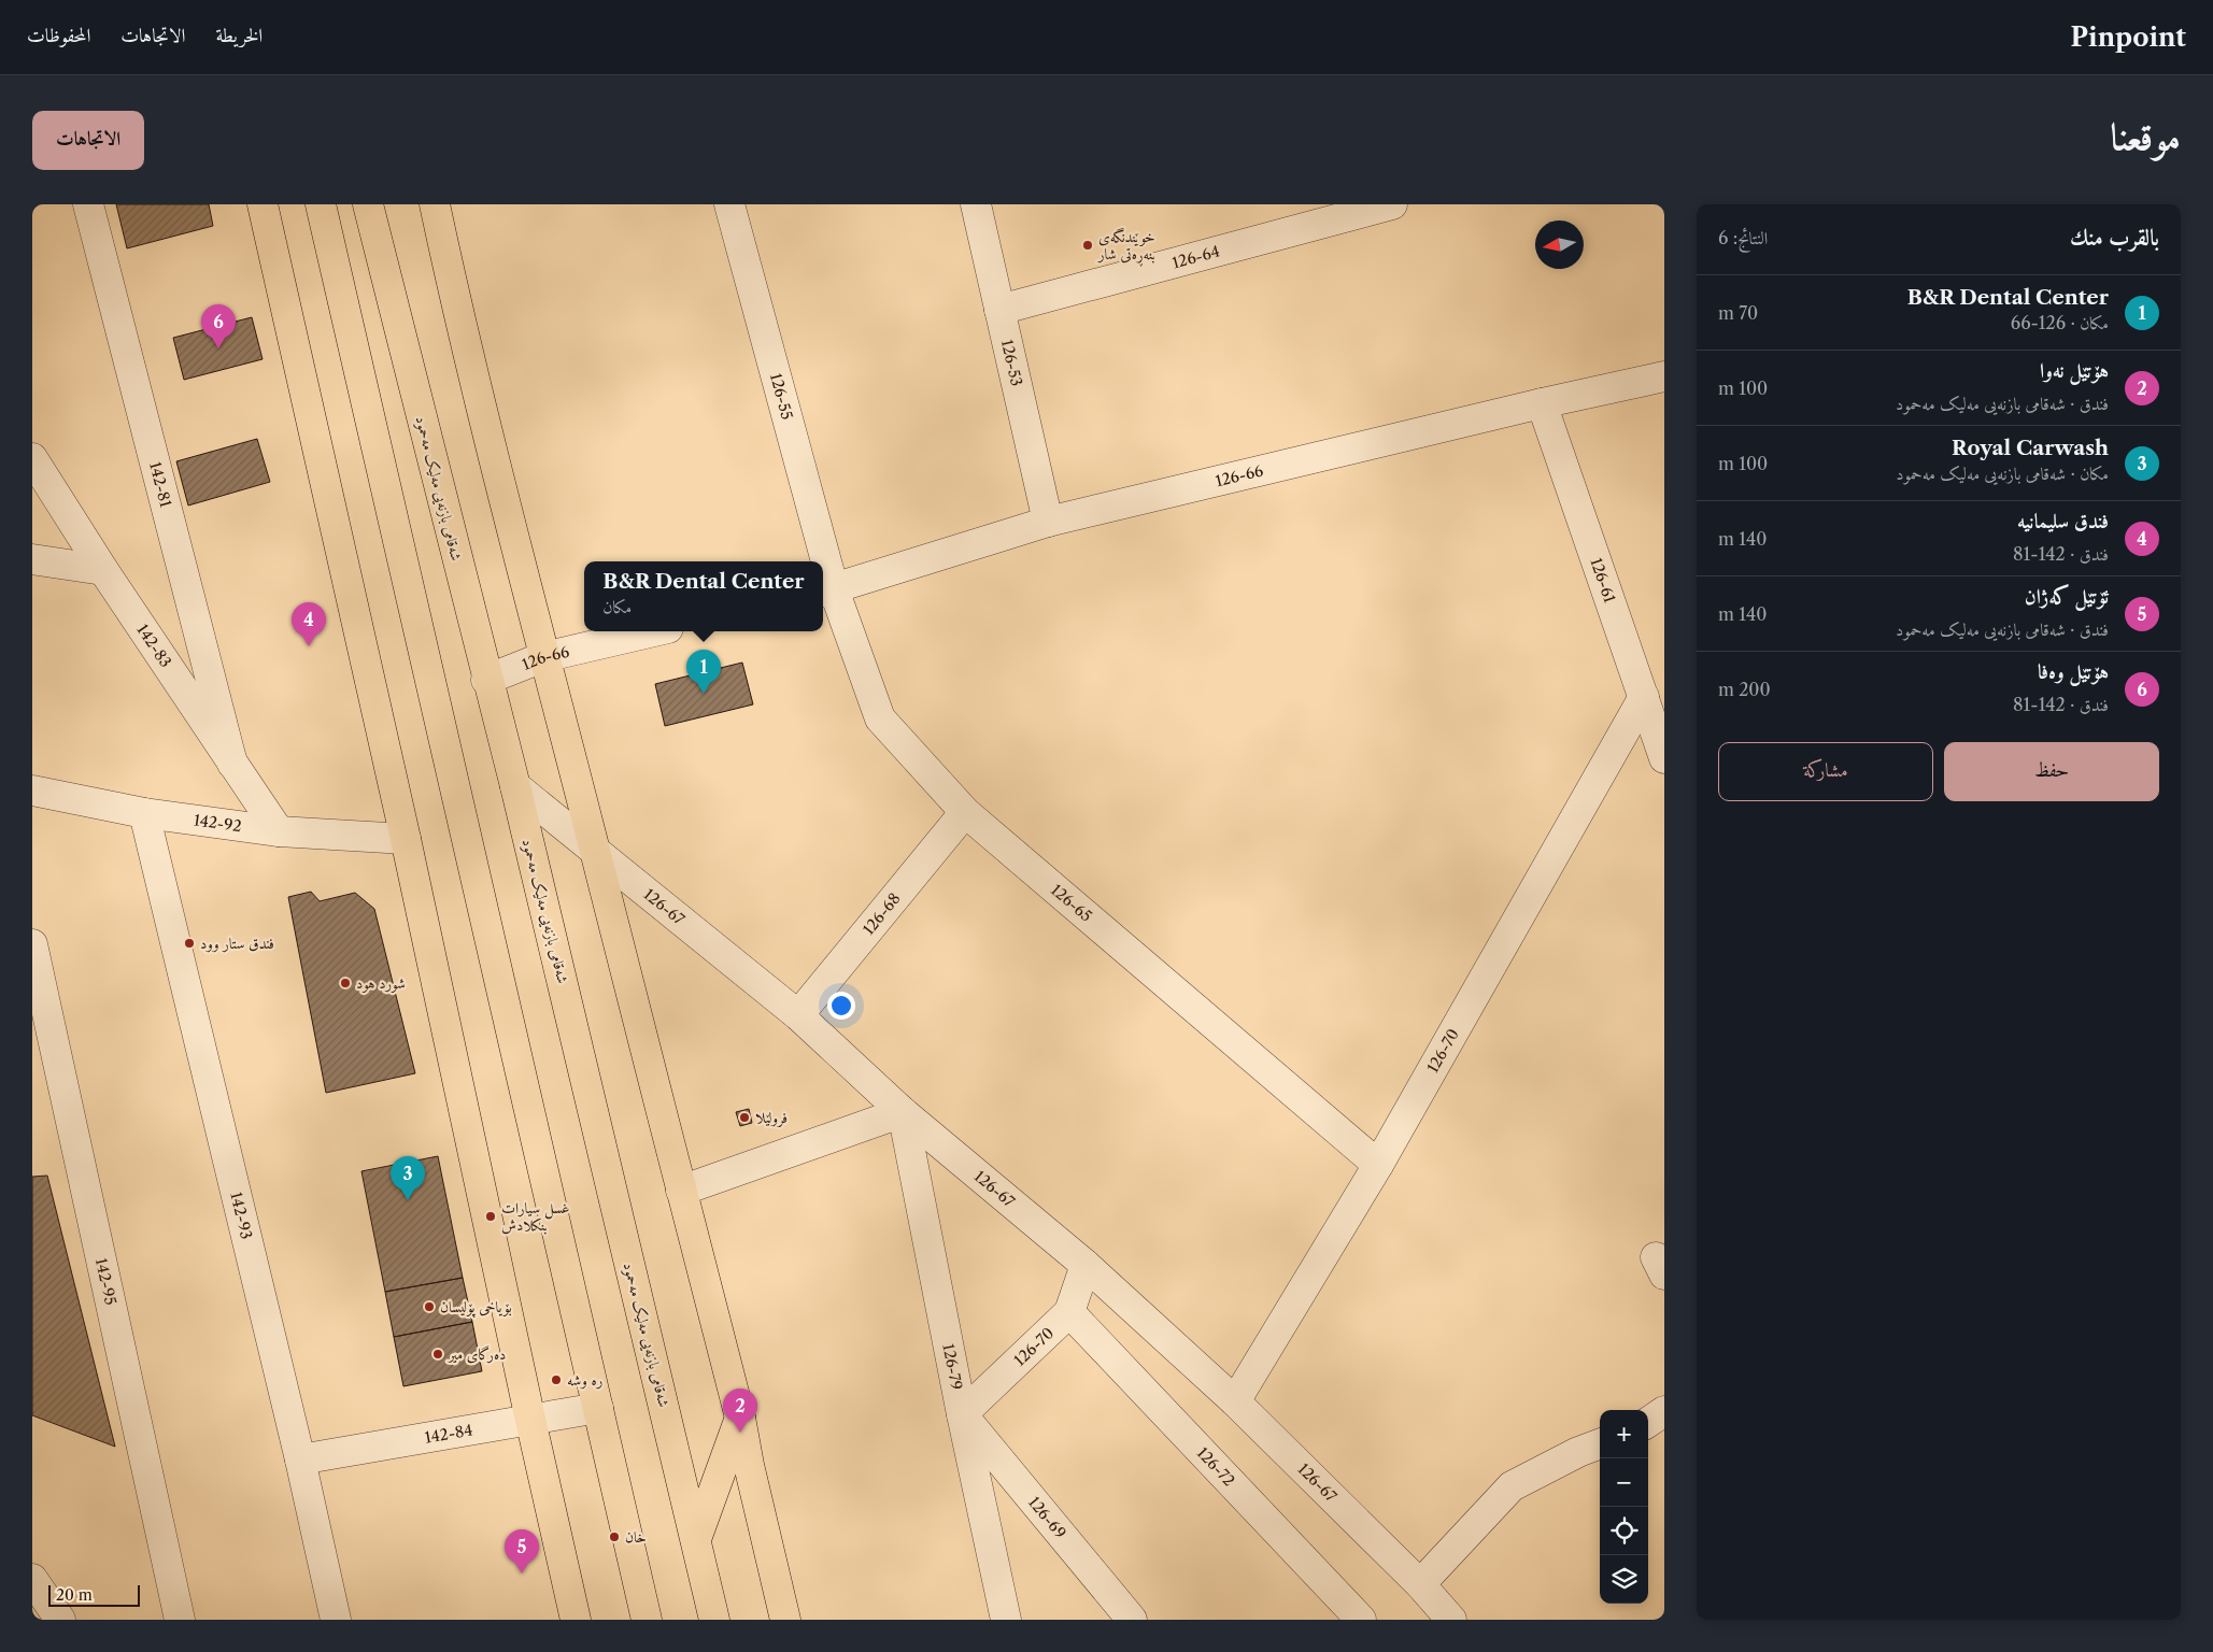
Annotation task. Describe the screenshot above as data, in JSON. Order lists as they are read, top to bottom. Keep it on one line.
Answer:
{"streets":{"main road":["شەقامی بازنەیی مەلیک مەحمود"],"street":["126-64","126-53","126-55","126-66","142-81","126-61","142-83","142-92","126-65","126-67","126-68","126-70","142-93","142-95","126-79","142-84","126-72","126-69"]},"crossings":[["126-64","126-53"],["126-53","126-66"],["126-66","شەقامی بازنەیی مەلیک مەحمود"],["126-66","126-61"],["126-66","126-65"],["142-81","142-83"],["شەقامی بازنەیی مەلیک مەحمود","126-67"],["126-61","126-70"],["142-83","142-92"],["142-92","142-93"],["126-65","126-68"],["126-65","126-70"],["126-67","126-68"],["126-67","126-70"],["126-67","126-79"],["126-70","126-79"],["126-70","126-72"],["126-70","126-69"],["142-93","142-84"],["126-79","126-69"]],"places":["خوێندنگەی بنەڕەتی شار","فندق ستار وود","شورد هود","فرولێلا","غسل سيارات بنكلادش","بۆیاخی پۆلیسان","دەرگای میر","ره وشه","خان"],"scale_bar":"20 m","north":"left","page":{"header":"Pinpoint","nav":["الخريطة","الاتجاهات","المحفوظات"],"title":"موقعنا","buttons":["الاتجاهات",["حفظ","مشاركة"]],"heading":["بالقرب منك","النتائج: 6"],"list":[{"mark":"1","name":"B&R Dental Center","note":"مكان · 126-66","value":"70 m"},{"mark":"2","name":"هۆتێل نەوا","note":"فندق · شەقامی بازنەیی مەلیک مەحمود","value":"100 m"},{"mark":"3","name":"Royal Carwash","note":"مكان · شەقامی بازنەیی مەلیک مەحمود","value":"100 m"},{"mark":"4","name":"فندق سليمانيه","note":"فندق · 142-81","value":"140 m"},{"mark":"5","name":"ئۆتێل کەژان","note":"فندق · شەقامی بازنەیی مەلیک مەحمود","value":"140 m"},{"mark":"6","name":"هۆتێل وەفا","note":"فندق · 142-81","value":"200 m"}],"pins":["6","4","1","3","2","5"],"popup":["B&R Dental Center","مكان"],"map_buttons":["+","−"],"scale":"20 m"}}
